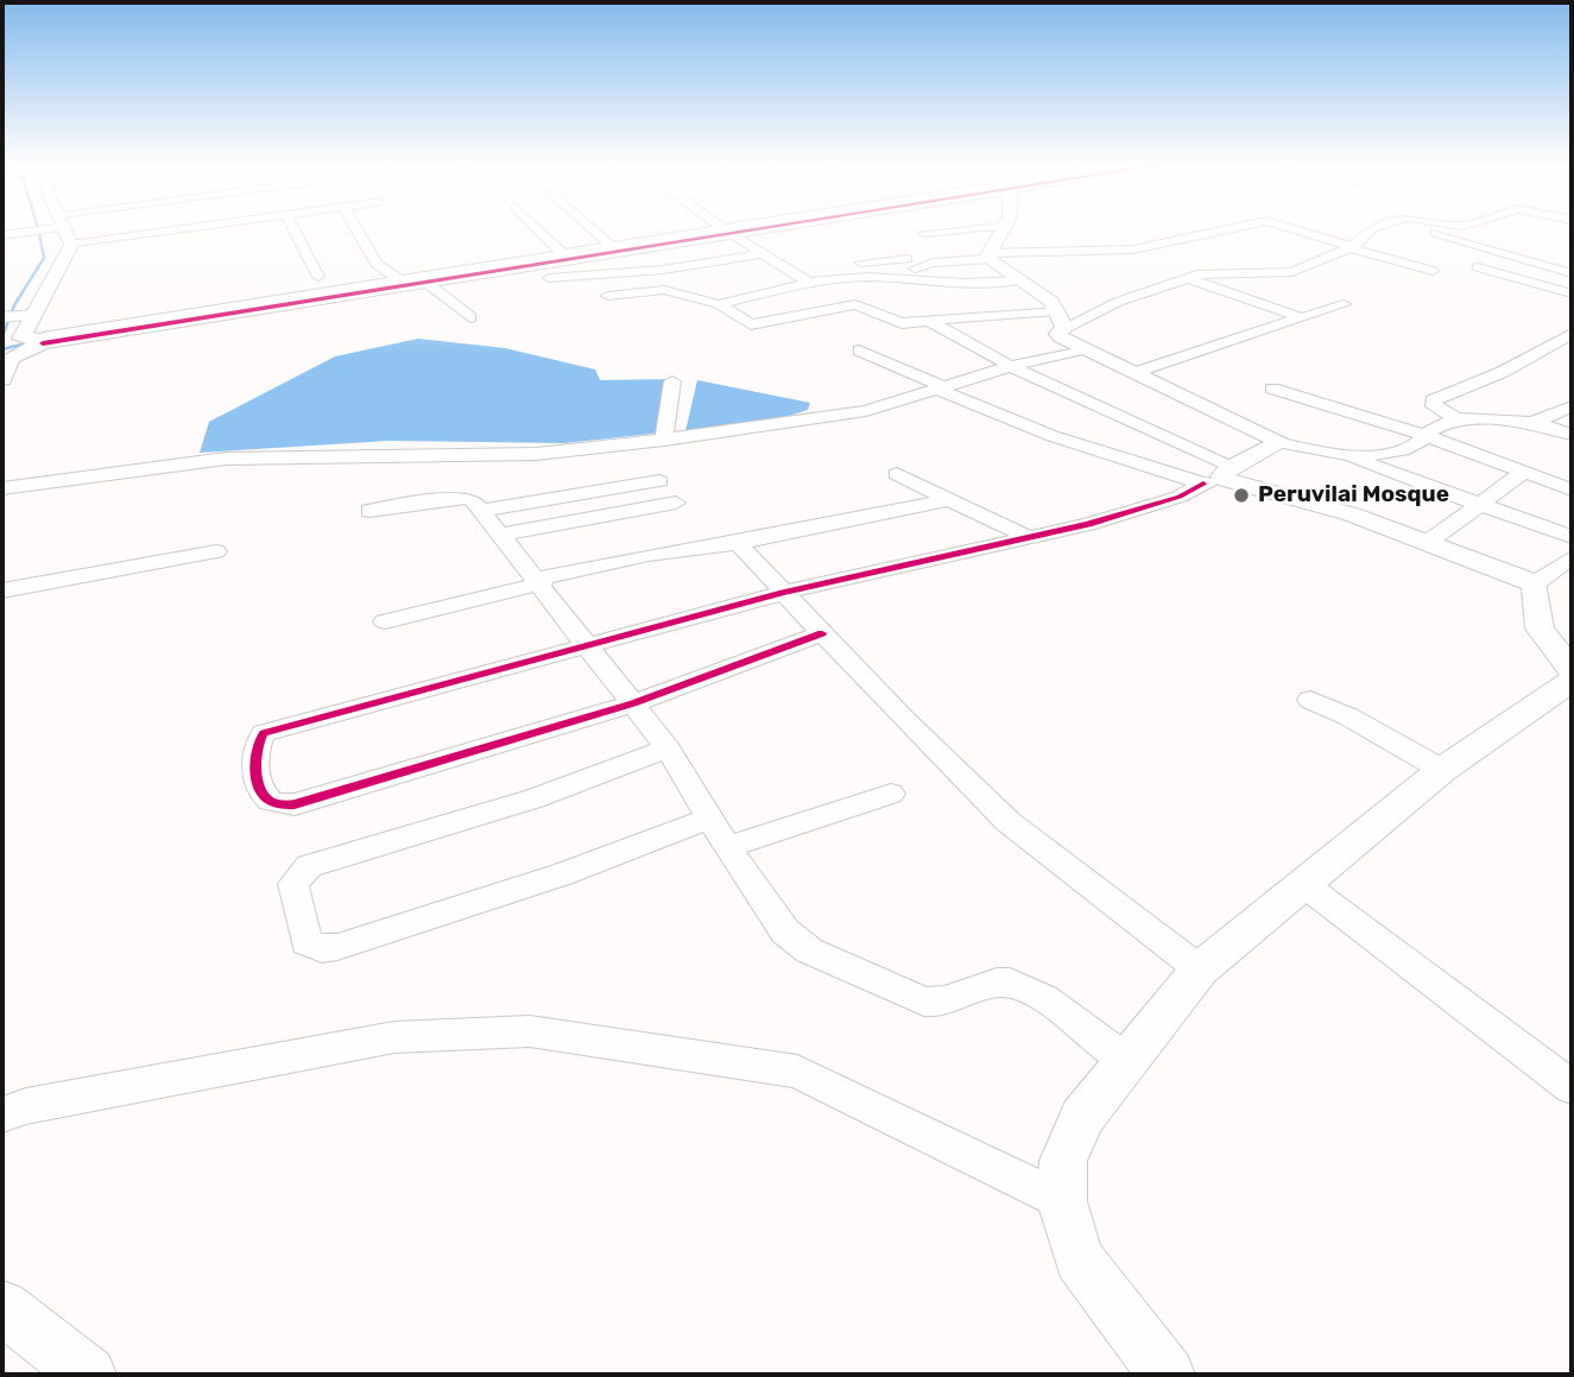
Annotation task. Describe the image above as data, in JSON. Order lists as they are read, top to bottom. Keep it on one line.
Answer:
{"places":["Peruvilai Mosque"]}
